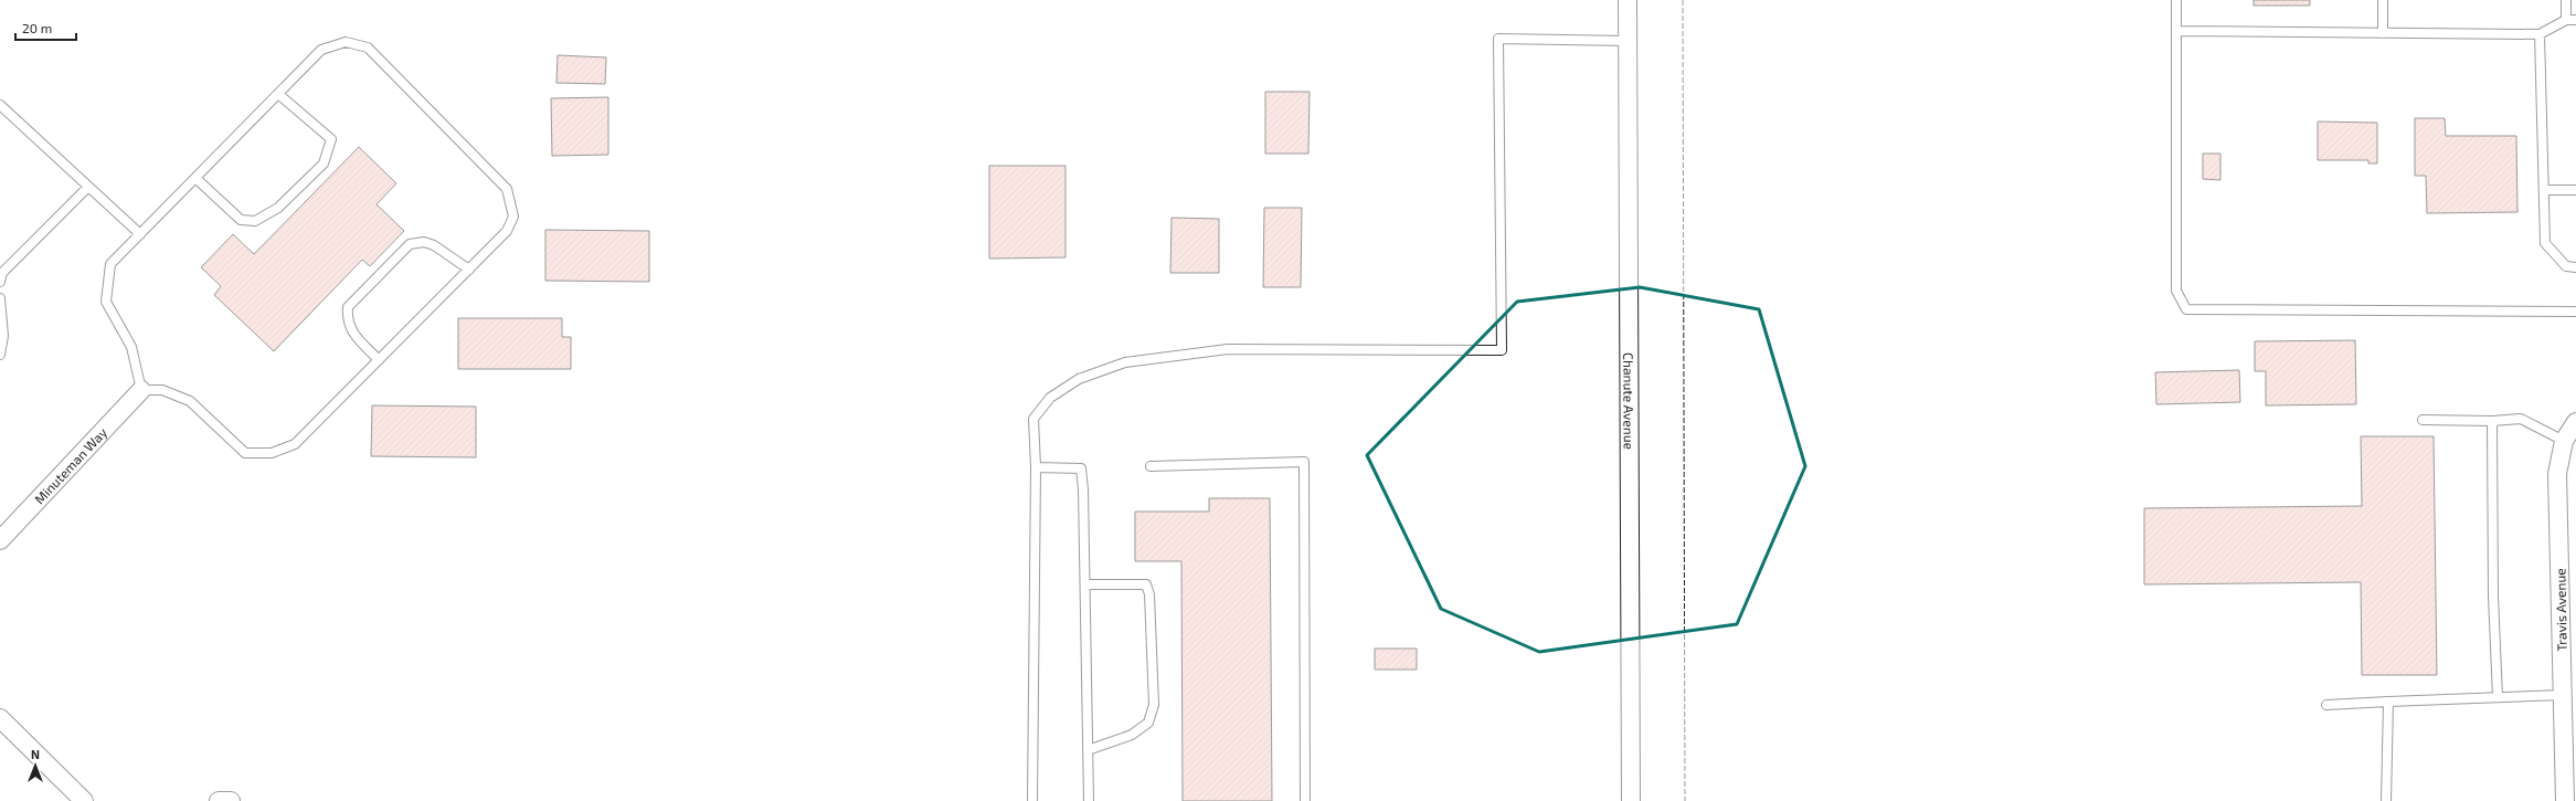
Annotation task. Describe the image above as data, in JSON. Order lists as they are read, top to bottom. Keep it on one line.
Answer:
{"streets":{"street":["Chanute Avenue","Minuteman Way","Travis Avenue"]},"scale_bar":"20 m","north":"top"}
